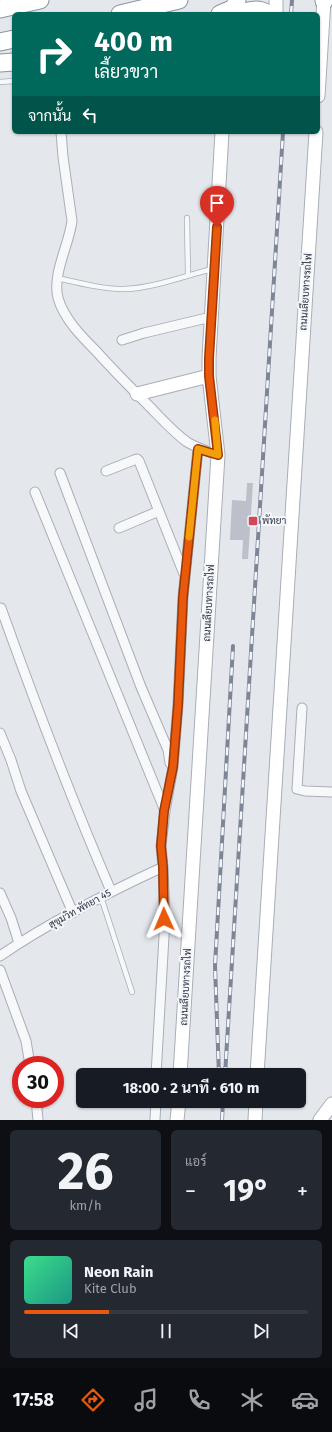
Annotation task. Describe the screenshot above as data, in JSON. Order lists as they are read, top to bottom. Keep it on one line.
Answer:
{"streets":{"street":["ถนนเลียบทางรถไฟ","สุขุมวิท พัทยา 45"]},"places":{"transit":["พัทยา"]},"page":{"turn":["400 m","เลี้ยวขวา"],"then":"จากนั้น","limit":"30","trip":"18:00 · 2 นาที · 610 m","tile":[["26","km/h"],"แอร์"],"heat":["−","19°","+"],"song":["Neon Rain","Kite Club"],"tabs":"17:58"}}
